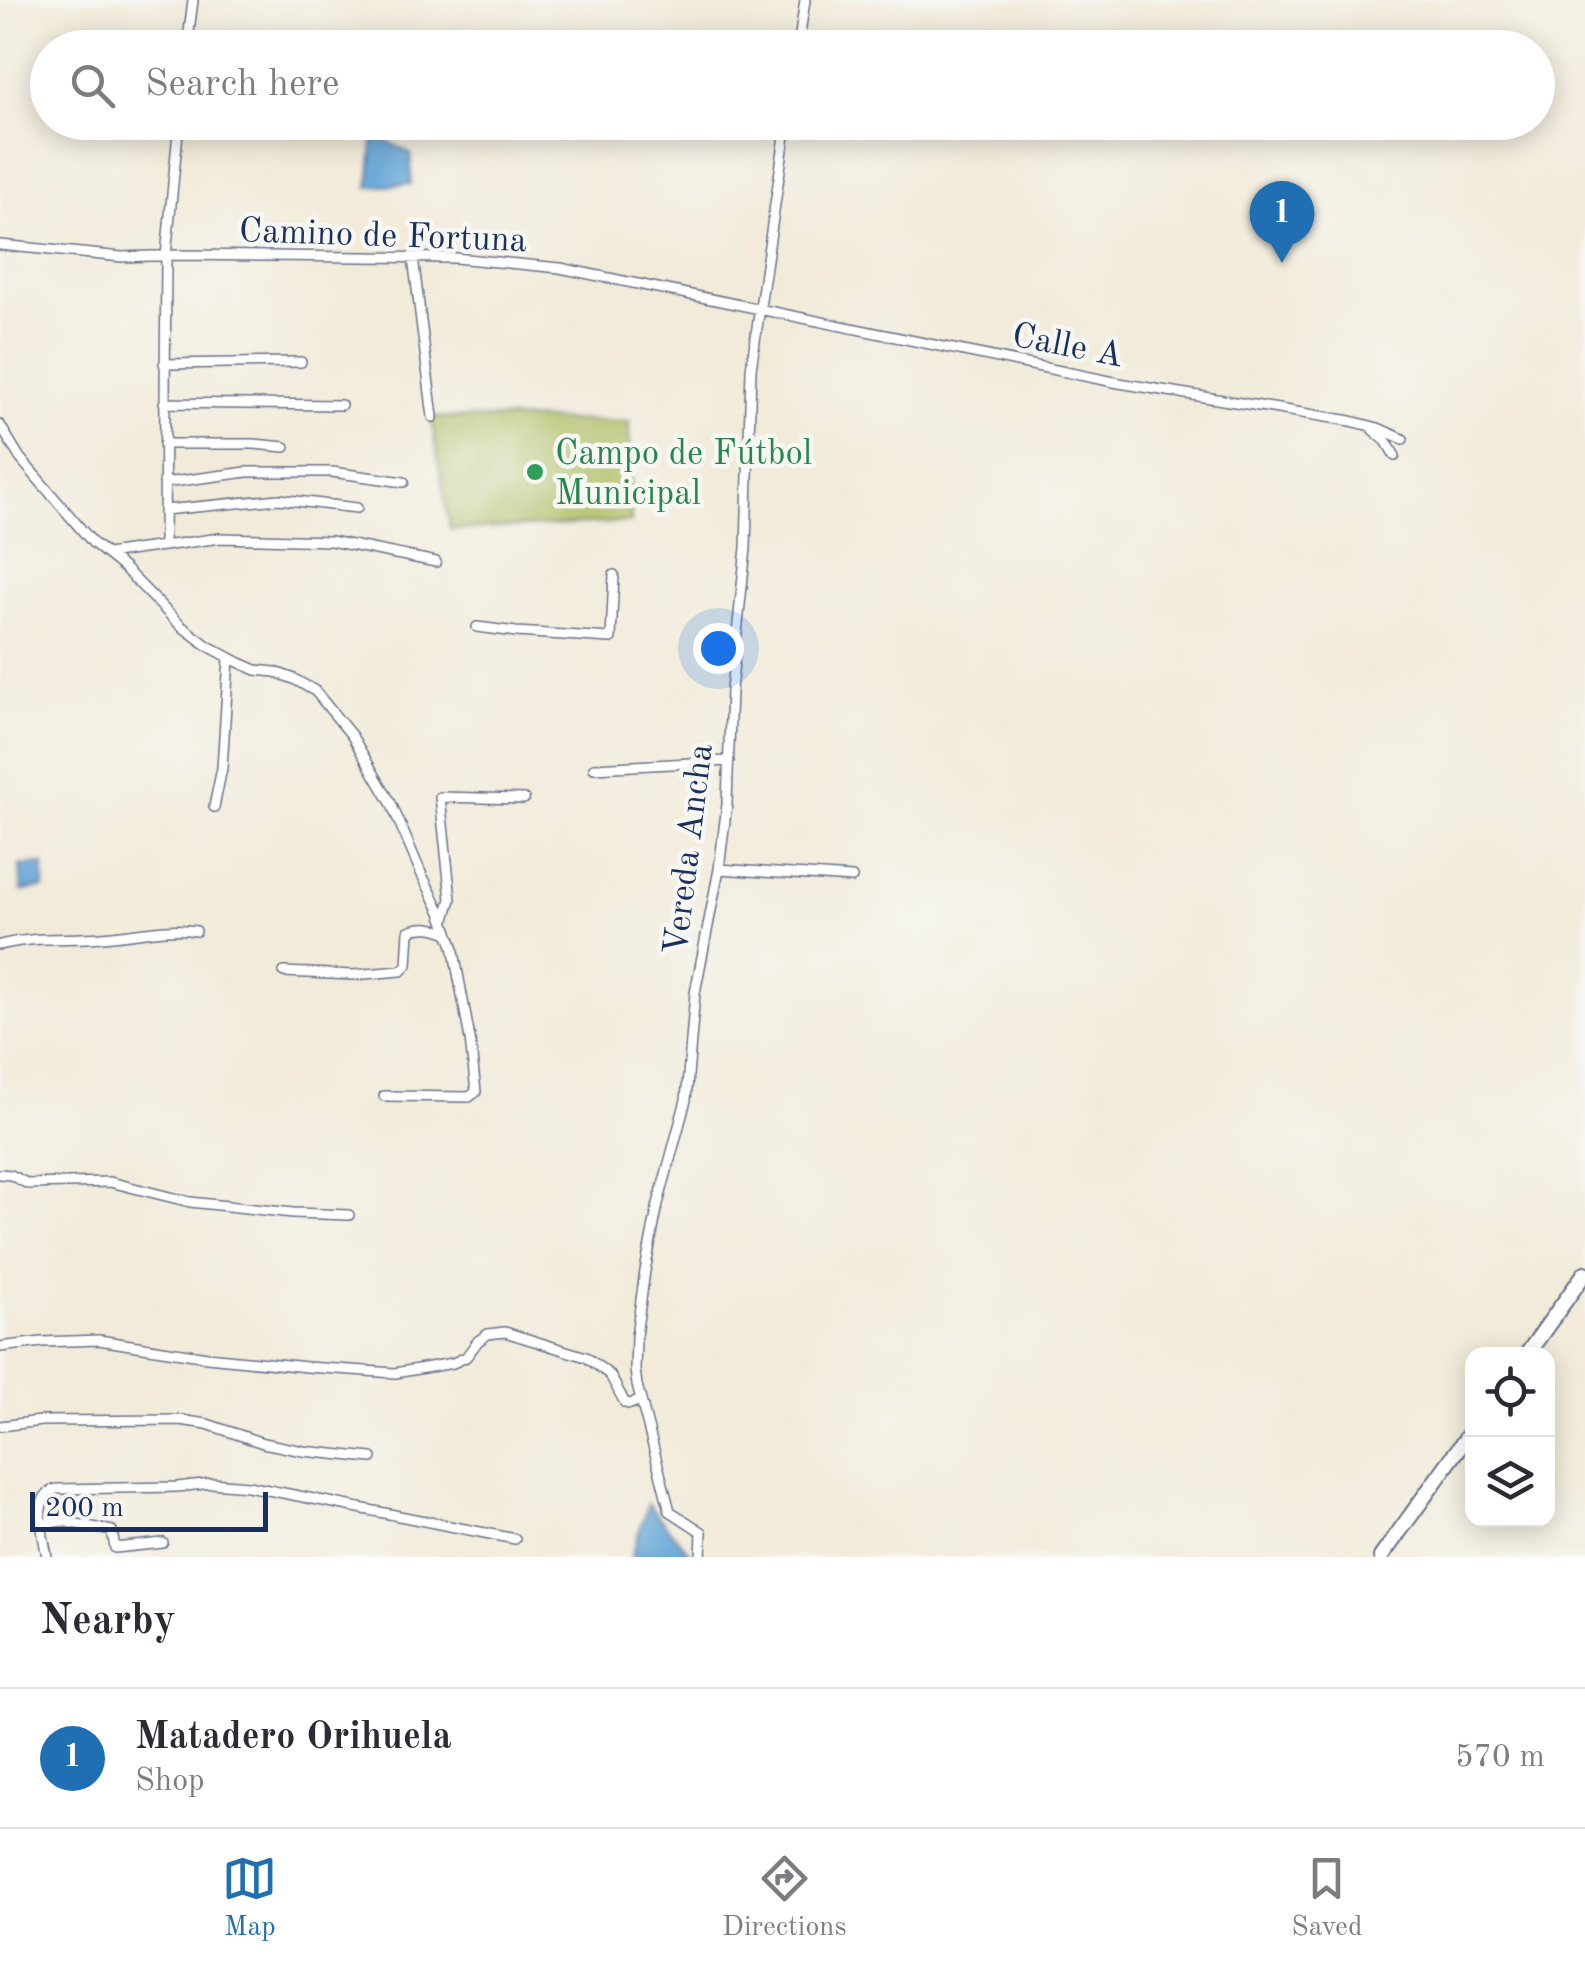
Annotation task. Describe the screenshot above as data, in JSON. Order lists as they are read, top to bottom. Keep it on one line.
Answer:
{"streets":{"street":["Camino de Fortuna","Calle A","Vereda Ancha"]},"crossings":[["Camino de Fortuna","Calle A"],["Camino de Fortuna","Vereda Ancha"],["Calle A","Vereda Ancha"]],"places":["Campo de Fútbol Municipal"],"scale_bar":"200 m","page":{"search":"Search here","pins":"1","scale":"200 m","heading":"Nearby","list":[{"mark":"1","name":"Matadero Orihuela","note":"Shop","value":"570 m"}],"nav":["Map","Directions","Saved"]}}
